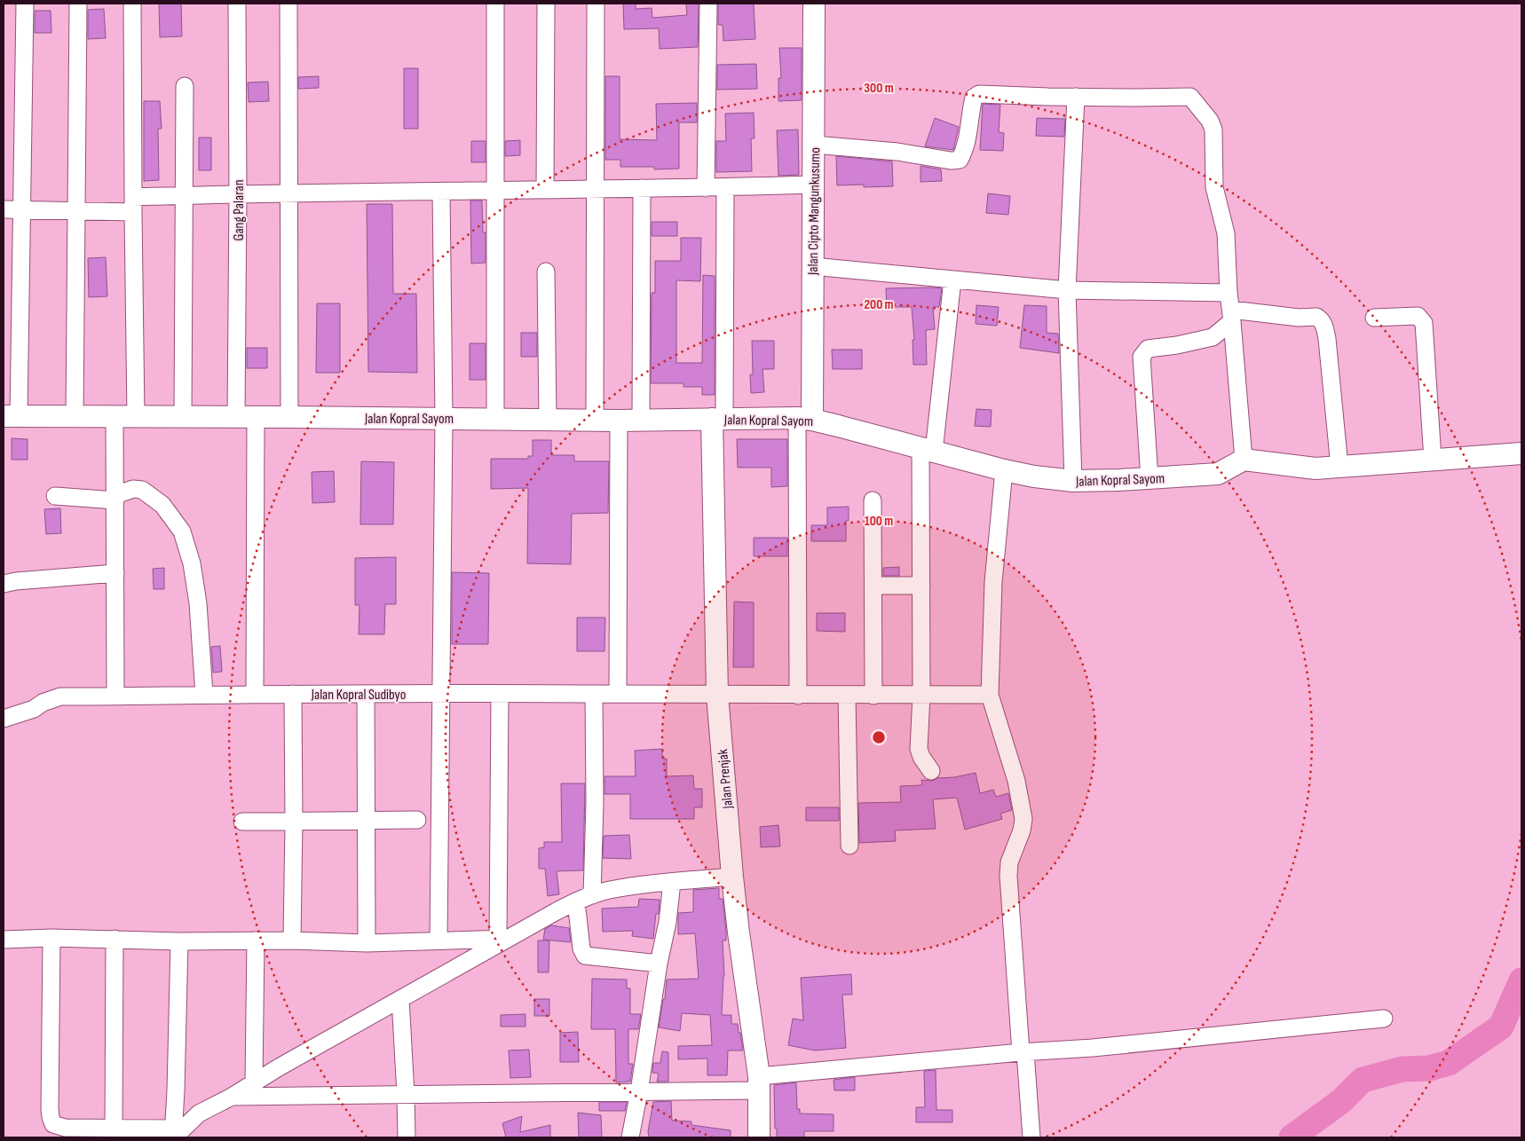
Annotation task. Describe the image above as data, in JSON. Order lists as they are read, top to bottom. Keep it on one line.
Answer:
{"streets":{"street":["Gang Palaran","Jalan Cipto Mangunkusumo","Jalan Kopral Sayom","Jalan Kopral Sudibyo","Jalan Prenjak"]},"crossings":[["Gang Palaran","Jalan Kopral Sayom"],["Gang Palaran","Jalan Kopral Sudibyo"],["Jalan Cipto Mangunkusumo","Jalan Kopral Sayom"],["Jalan Kopral Sayom","Jalan Prenjak"],["Jalan Kopral Sudibyo","Jalan Prenjak"]],"rings":["300 m","200 m","100 m"]}
